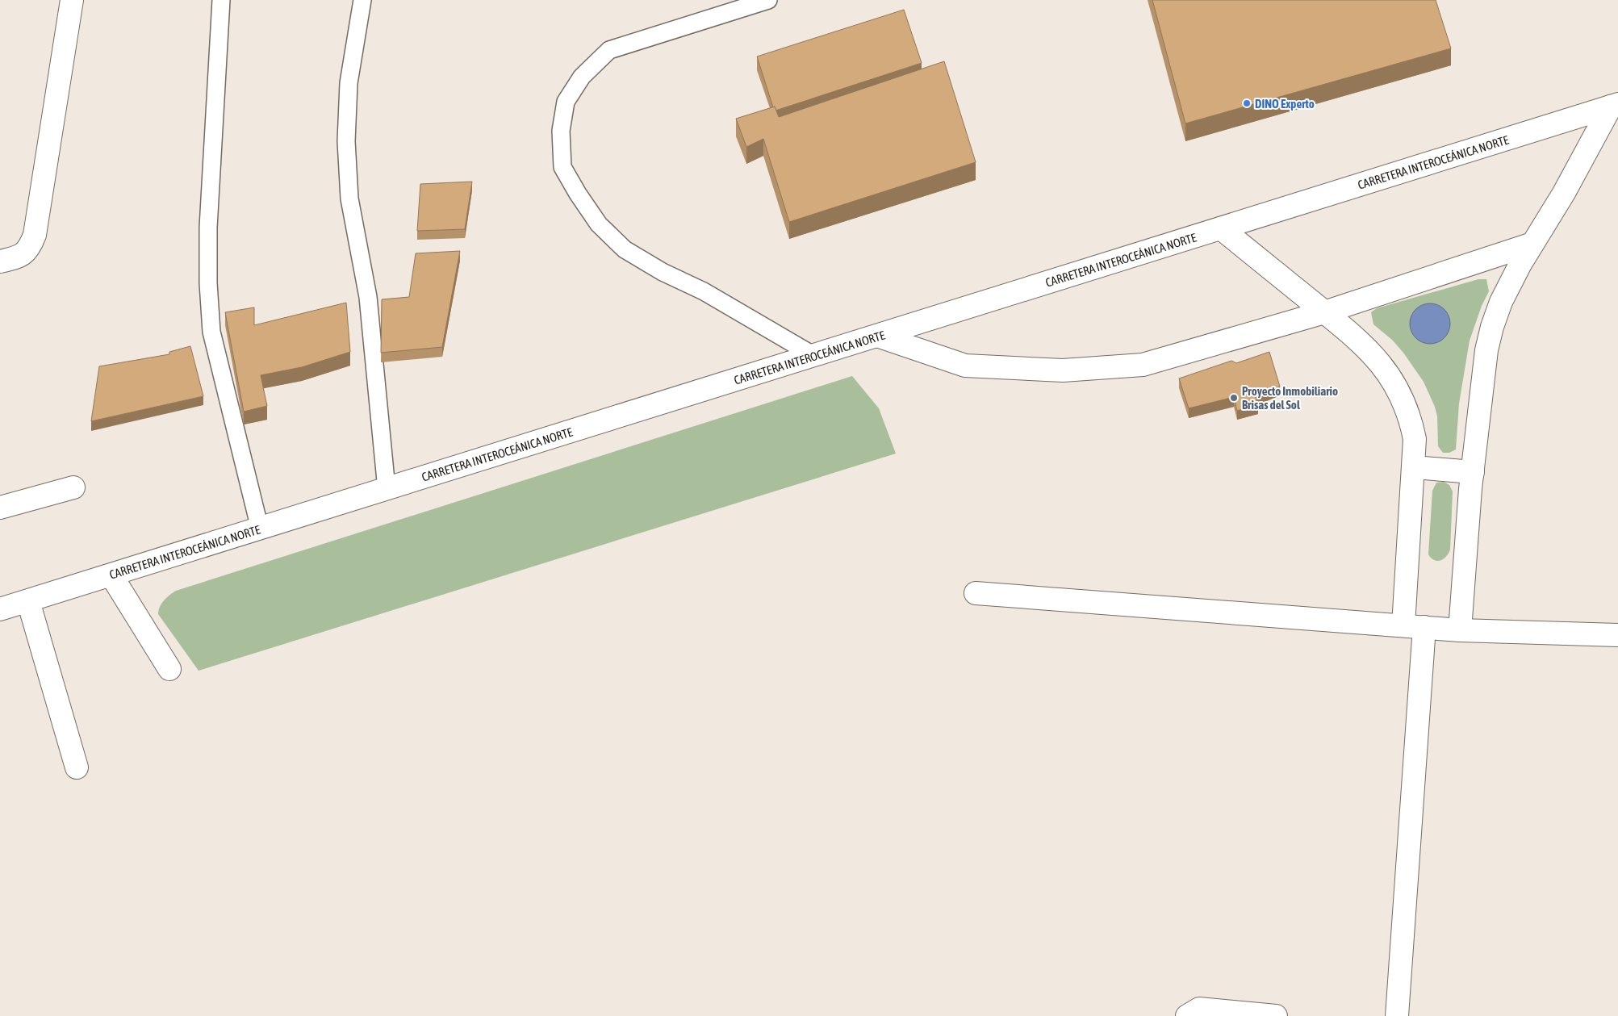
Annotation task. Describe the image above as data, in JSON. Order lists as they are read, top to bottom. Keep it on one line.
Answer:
{"streets":{"main road":["CARRETERA INTEROCEÁNICA NORTE"]},"places":["DINO Experto","Proyecto Inmobiliario Brisas del Sol"]}
